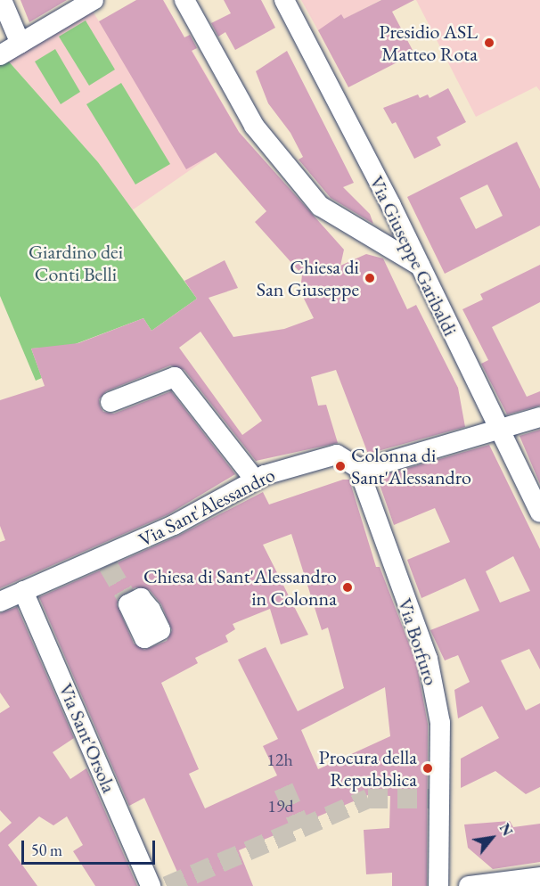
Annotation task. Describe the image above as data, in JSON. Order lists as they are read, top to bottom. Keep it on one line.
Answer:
{"streets":{"street":["Via Giuseppe Garibaldi","Via Sant'Alessandro","Via Borfuro","Via Sant'Orsola"]},"crossings":[["Via Sant'Alessandro","Via Borfuro"],["Via Sant'Alessandro","Via Sant'Orsola"]],"parks":["Giardino dei Conti Belli"],"places":["Presidio ASL Matteo Rota","Chiesa di San Giuseppe","Colonna di Sant'Alessandro","Chiesa di Sant'Alessandro in Colonna","Procura della Repubblica"],"house_numbers":["12h","19d"],"scale_bar":"50 m","north":"top right"}
